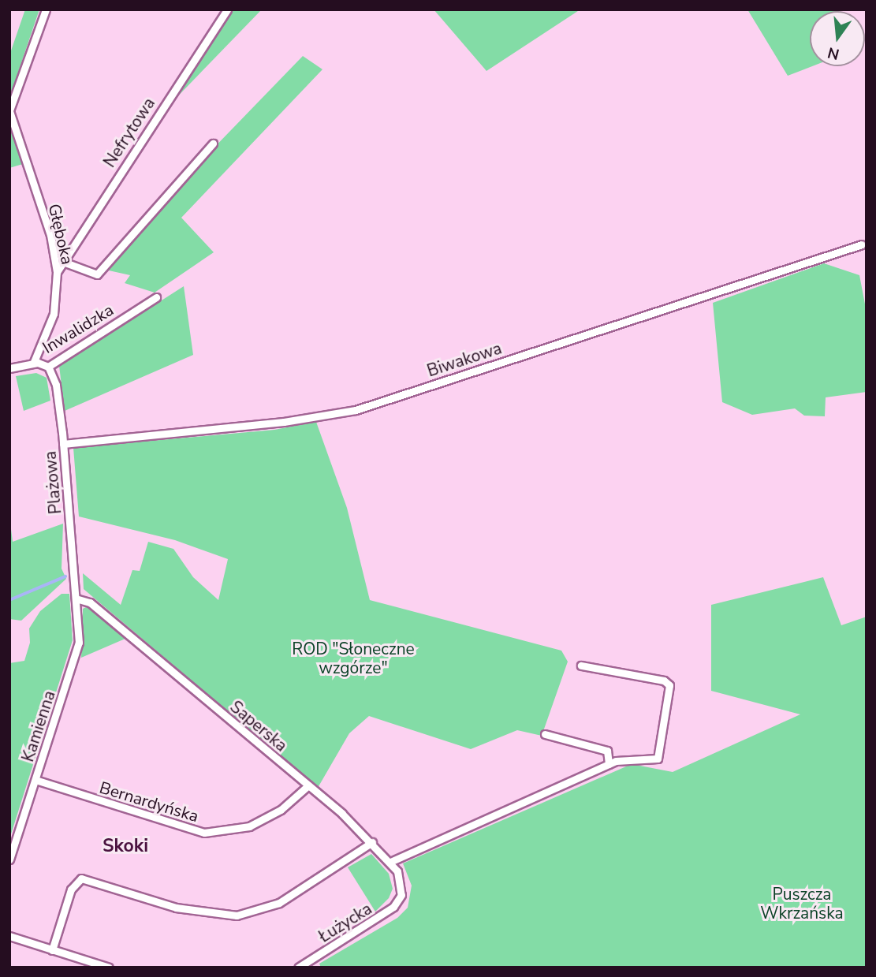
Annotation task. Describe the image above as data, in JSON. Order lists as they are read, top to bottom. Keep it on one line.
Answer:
{"streets":{"street":["Nefrytowa","Głęboka","Inwalidzka","Biwakowa","Plażowa","Kamienna","Saperska","Bernardyńska","Łużycka"]},"crossings":[["Nefrytowa","Głęboka"],["Głęboka","Inwalidzka"],["Inwalidzka","Plażowa"],["Biwakowa","Plażowa"],["Plażowa","Kamienna"],["Plażowa","Saperska"],["Kamienna","Saperska"],["Kamienna","Bernardyńska"],["Saperska","Bernardyńska"],["Saperska","Łużycka"]],"districts":["Skoki"],"parks":["ROD \"Słoneczne wzgórze\"","Puszcza Wkrzańska"],"north":"bottom"}
